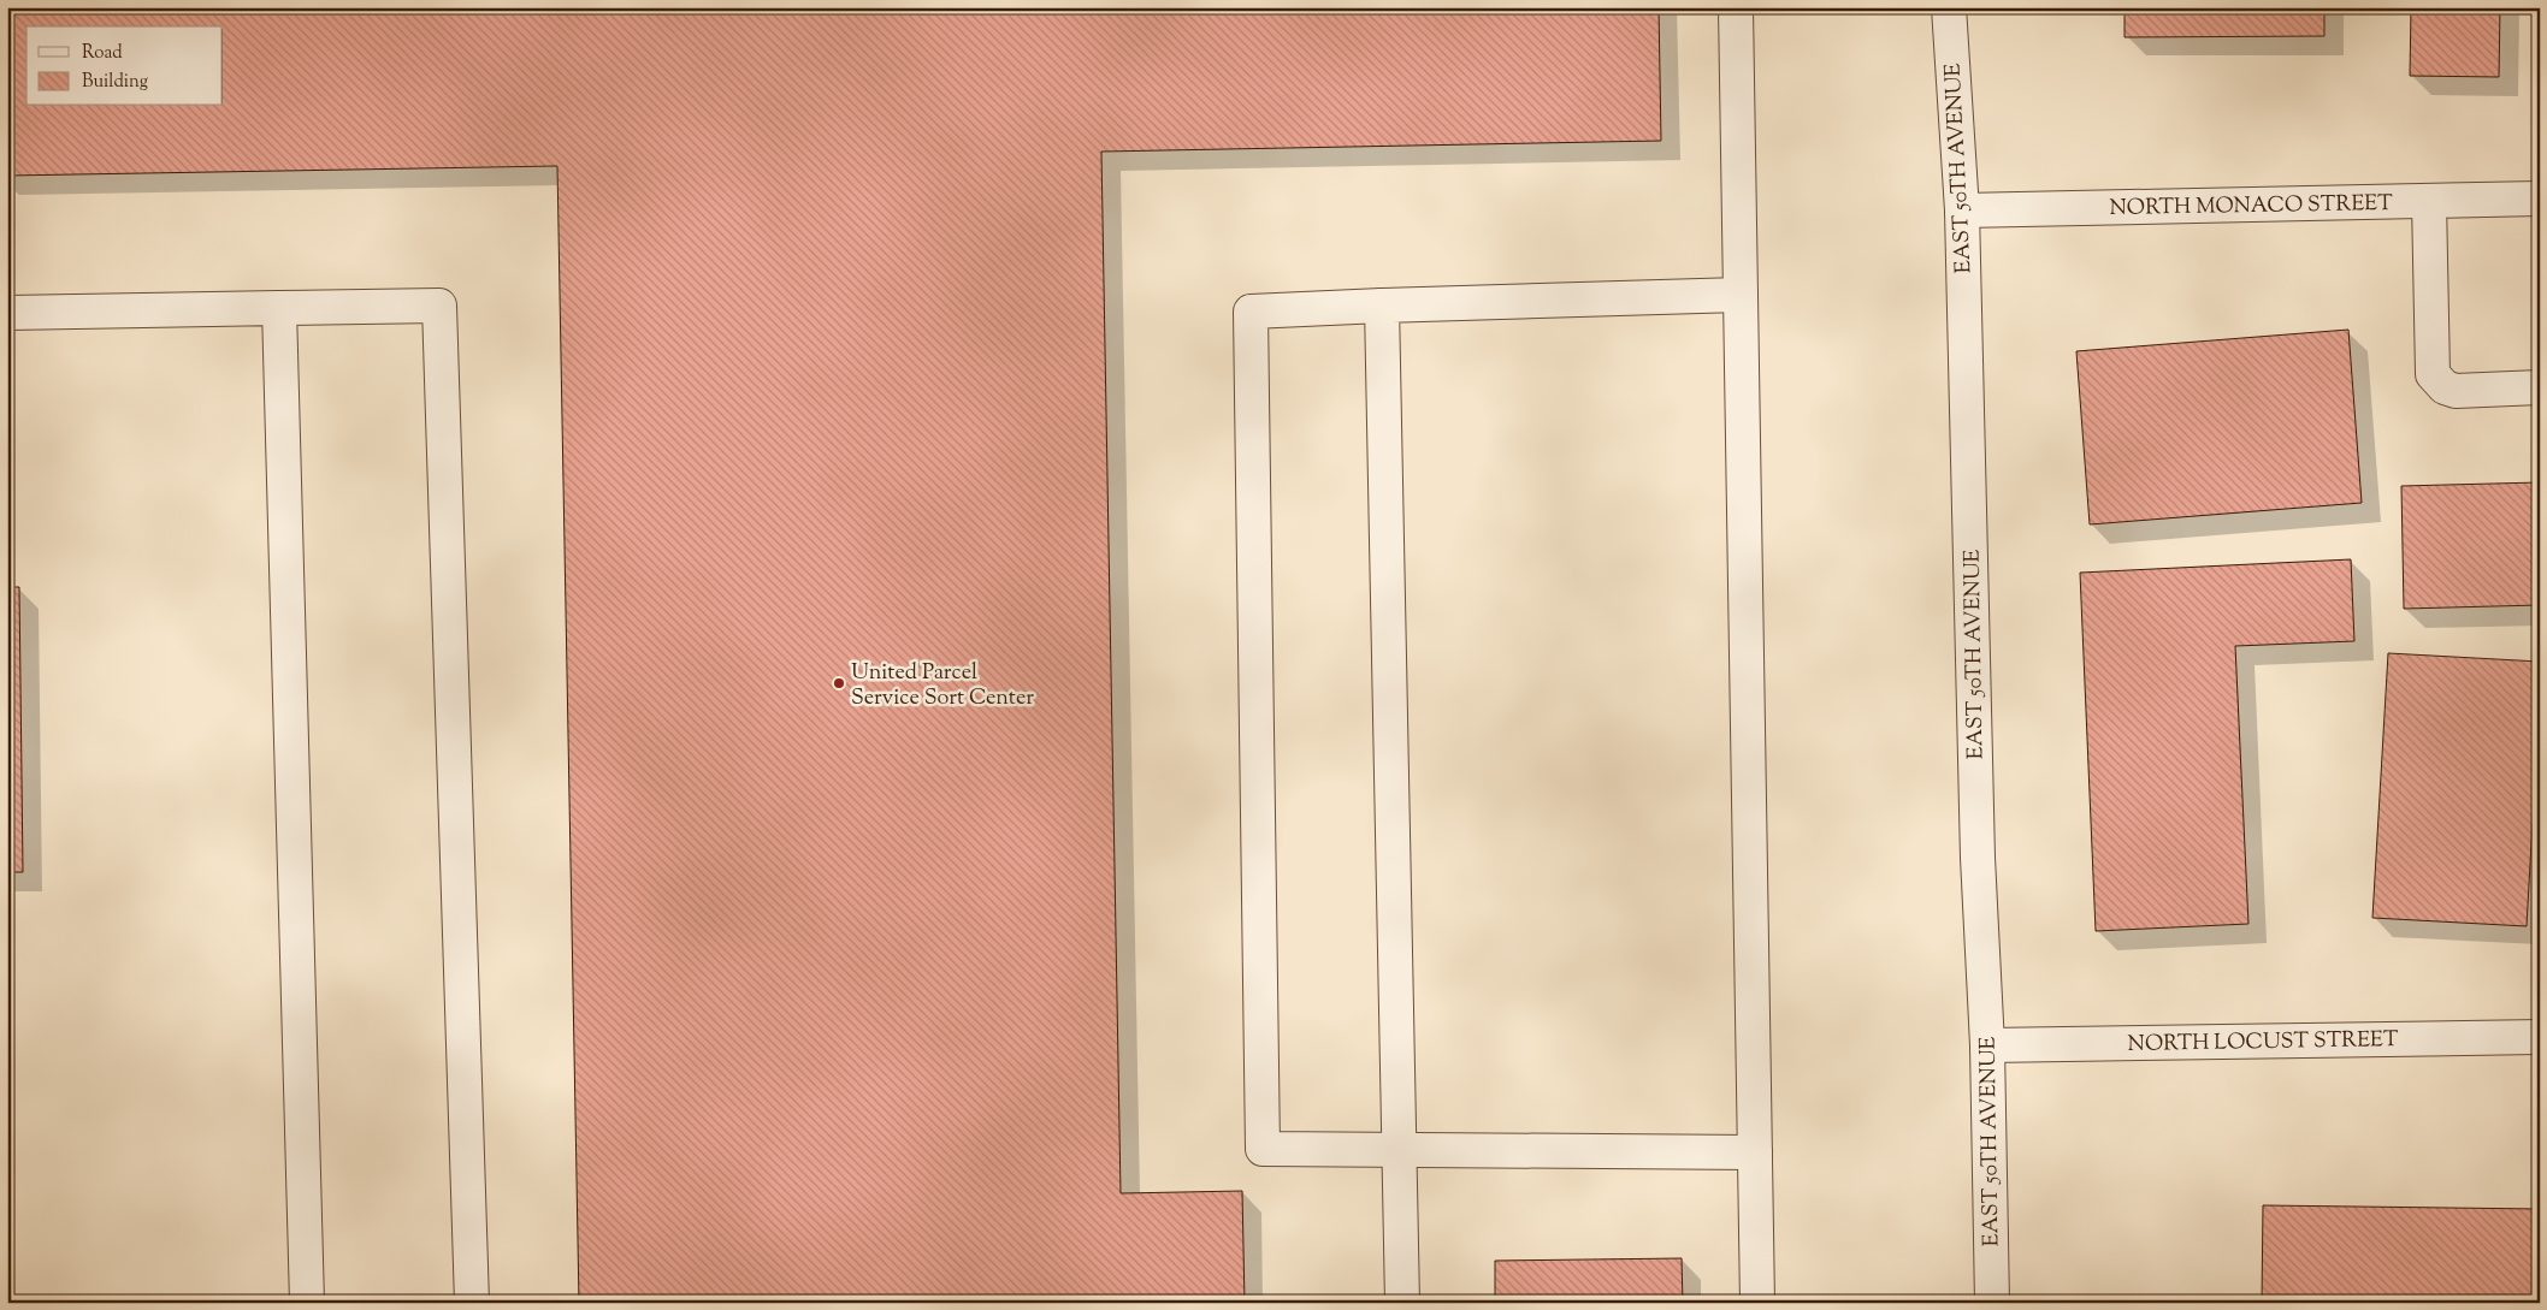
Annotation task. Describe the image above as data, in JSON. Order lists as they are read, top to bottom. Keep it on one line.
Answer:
{"streets":{"street":["EAST 50TH AVENUE","NORTH MONACO STREET","NORTH LOCUST STREET"]},"crossings":[["EAST 50TH AVENUE","NORTH MONACO STREET"],["EAST 50TH AVENUE","NORTH LOCUST STREET"]],"places":["United Parcel Service Sort Center"],"legend":["Road","Building"]}
